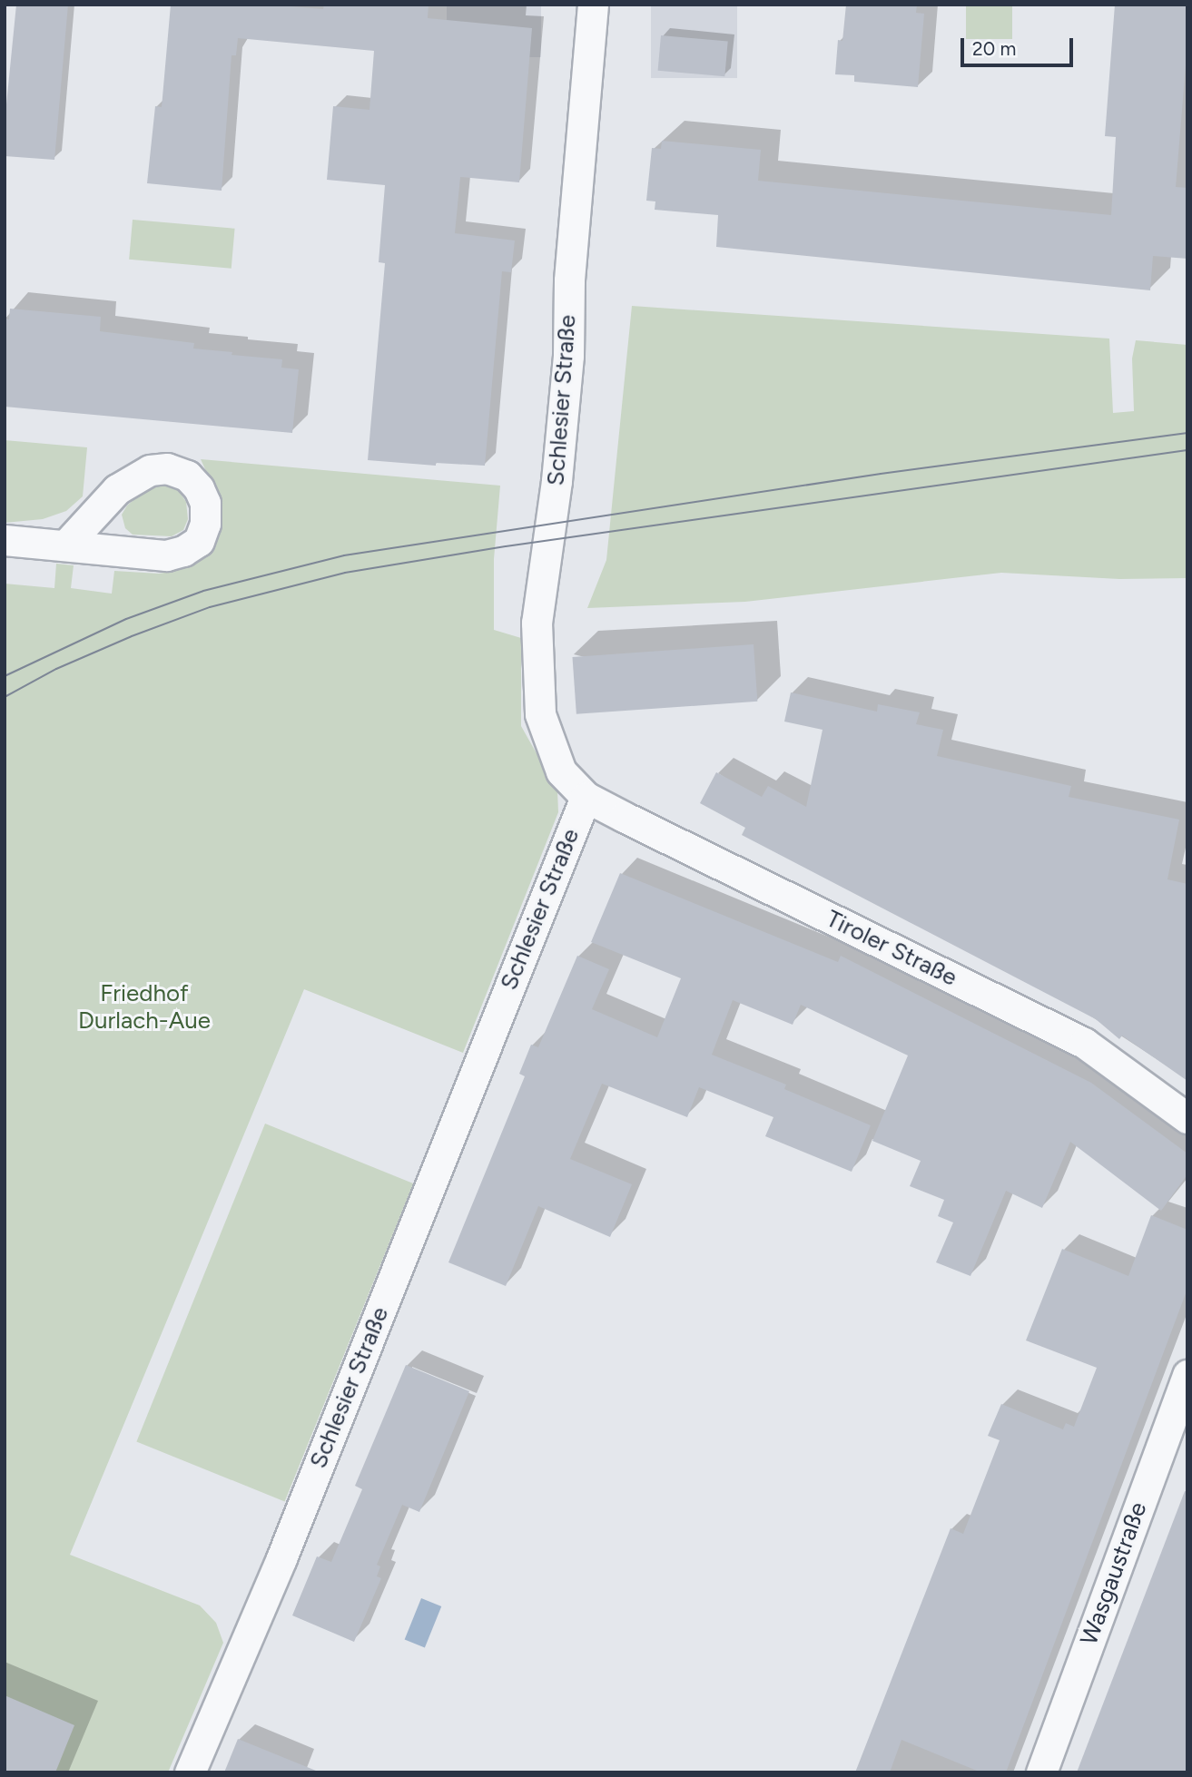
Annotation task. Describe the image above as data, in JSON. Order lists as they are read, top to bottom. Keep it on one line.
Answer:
{"streets":{"street":["Schlesier Straße","Tiroler Straße","Wasgaustraße"]},"crossings":[["Schlesier Straße","Tiroler Straße"]],"parks":["Friedhof Durlach-Aue"],"scale_bar":"20 m"}
